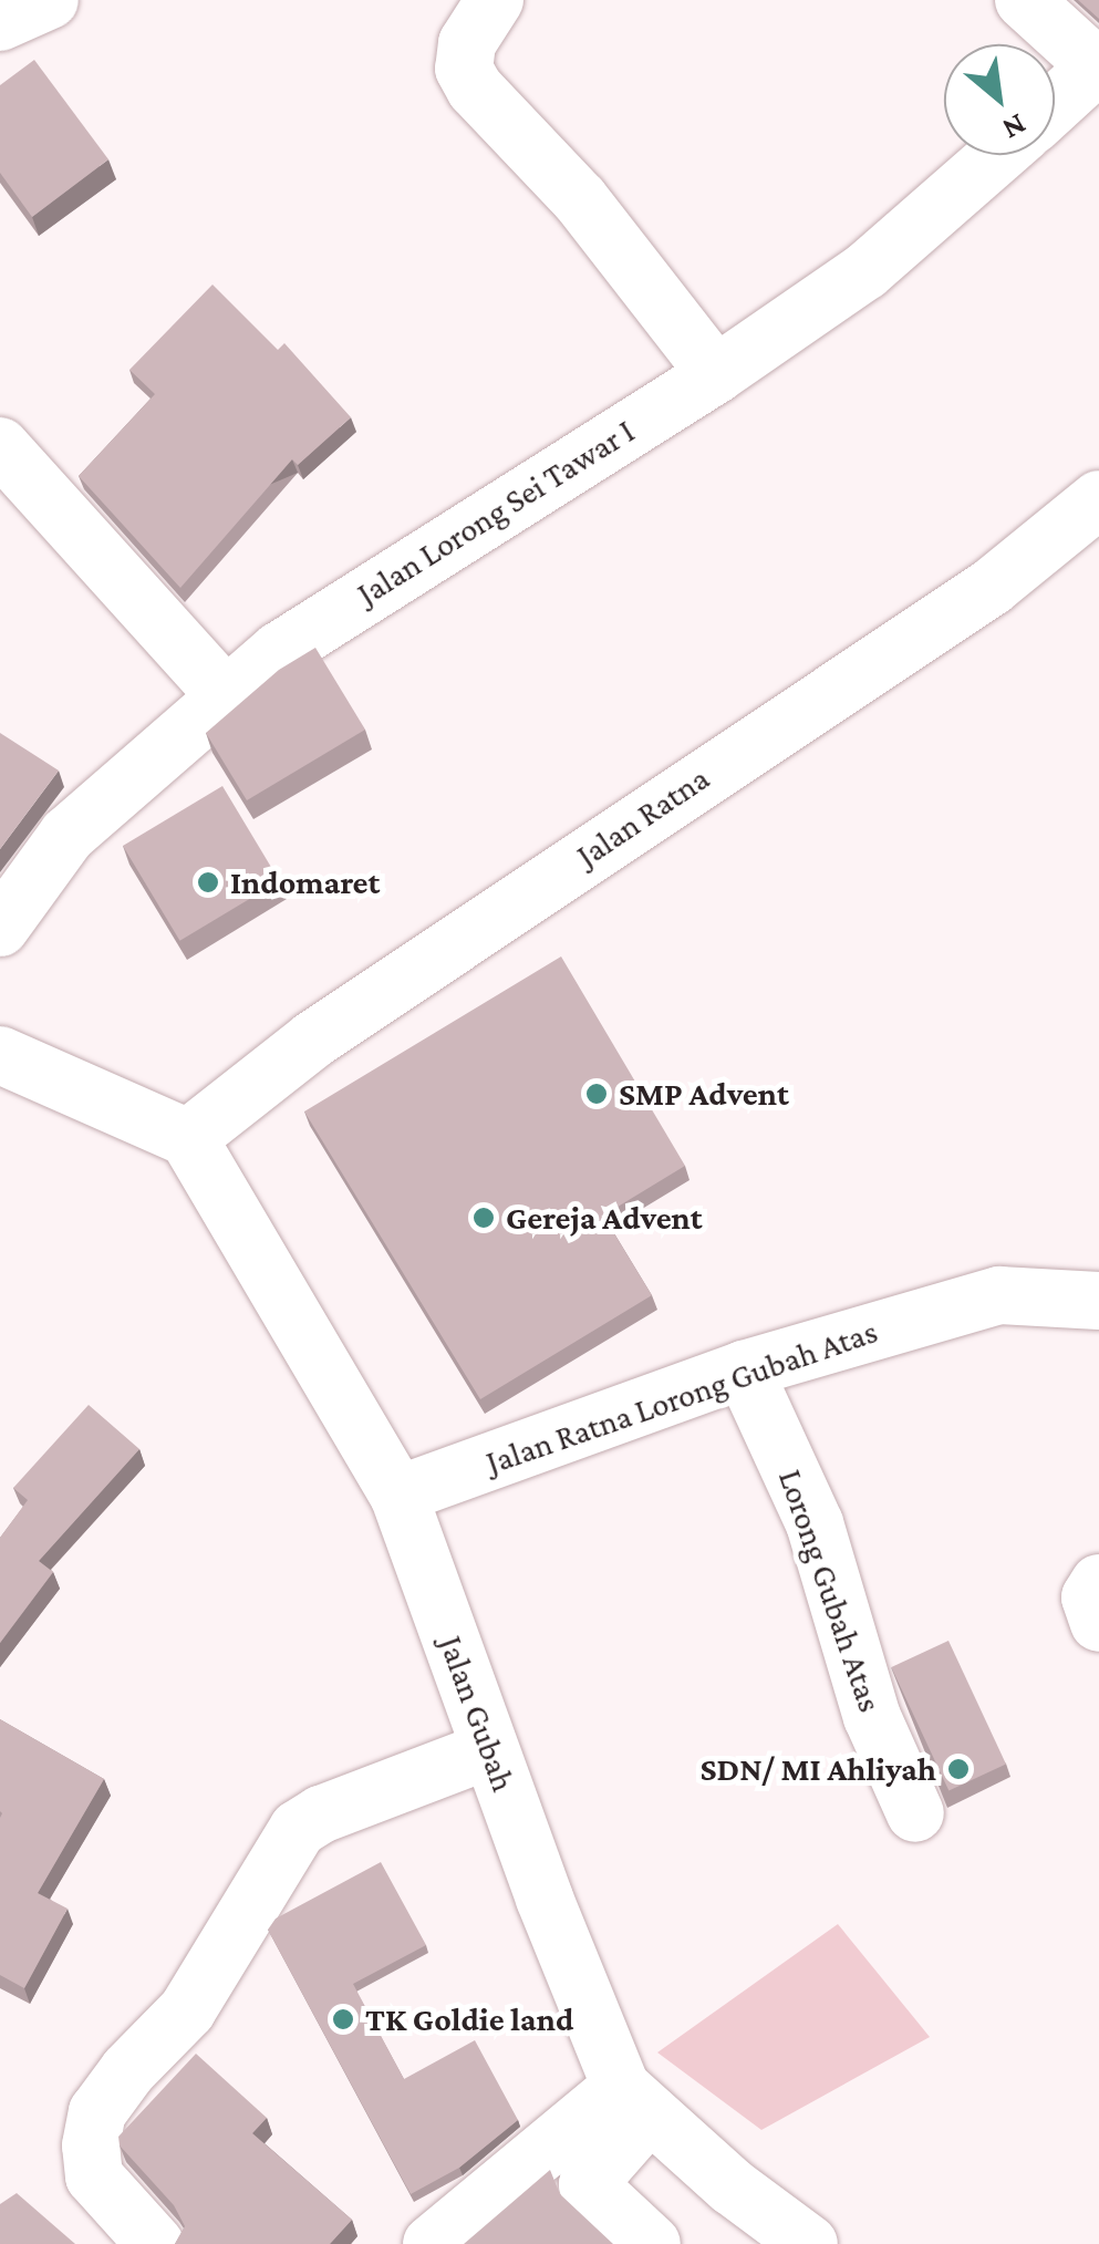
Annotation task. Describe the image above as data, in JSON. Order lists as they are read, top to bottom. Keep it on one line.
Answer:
{"streets":{"street":["Jalan Lorong Sei Tawar I","Jalan Ratna","Jalan Ratna Lorong Gubah Atas","Lorong Gubah Atas","Jalan Gubah"]},"crossings":[["Jalan Ratna","Jalan Gubah"],["Jalan Ratna Lorong Gubah Atas","Lorong Gubah Atas"],["Jalan Ratna Lorong Gubah Atas","Jalan Gubah"]],"places":["Indomaret","SMP Advent","Gereja Advent","SDN/ MI Ahliyah","TK Goldie land"],"north":"bottom right"}
